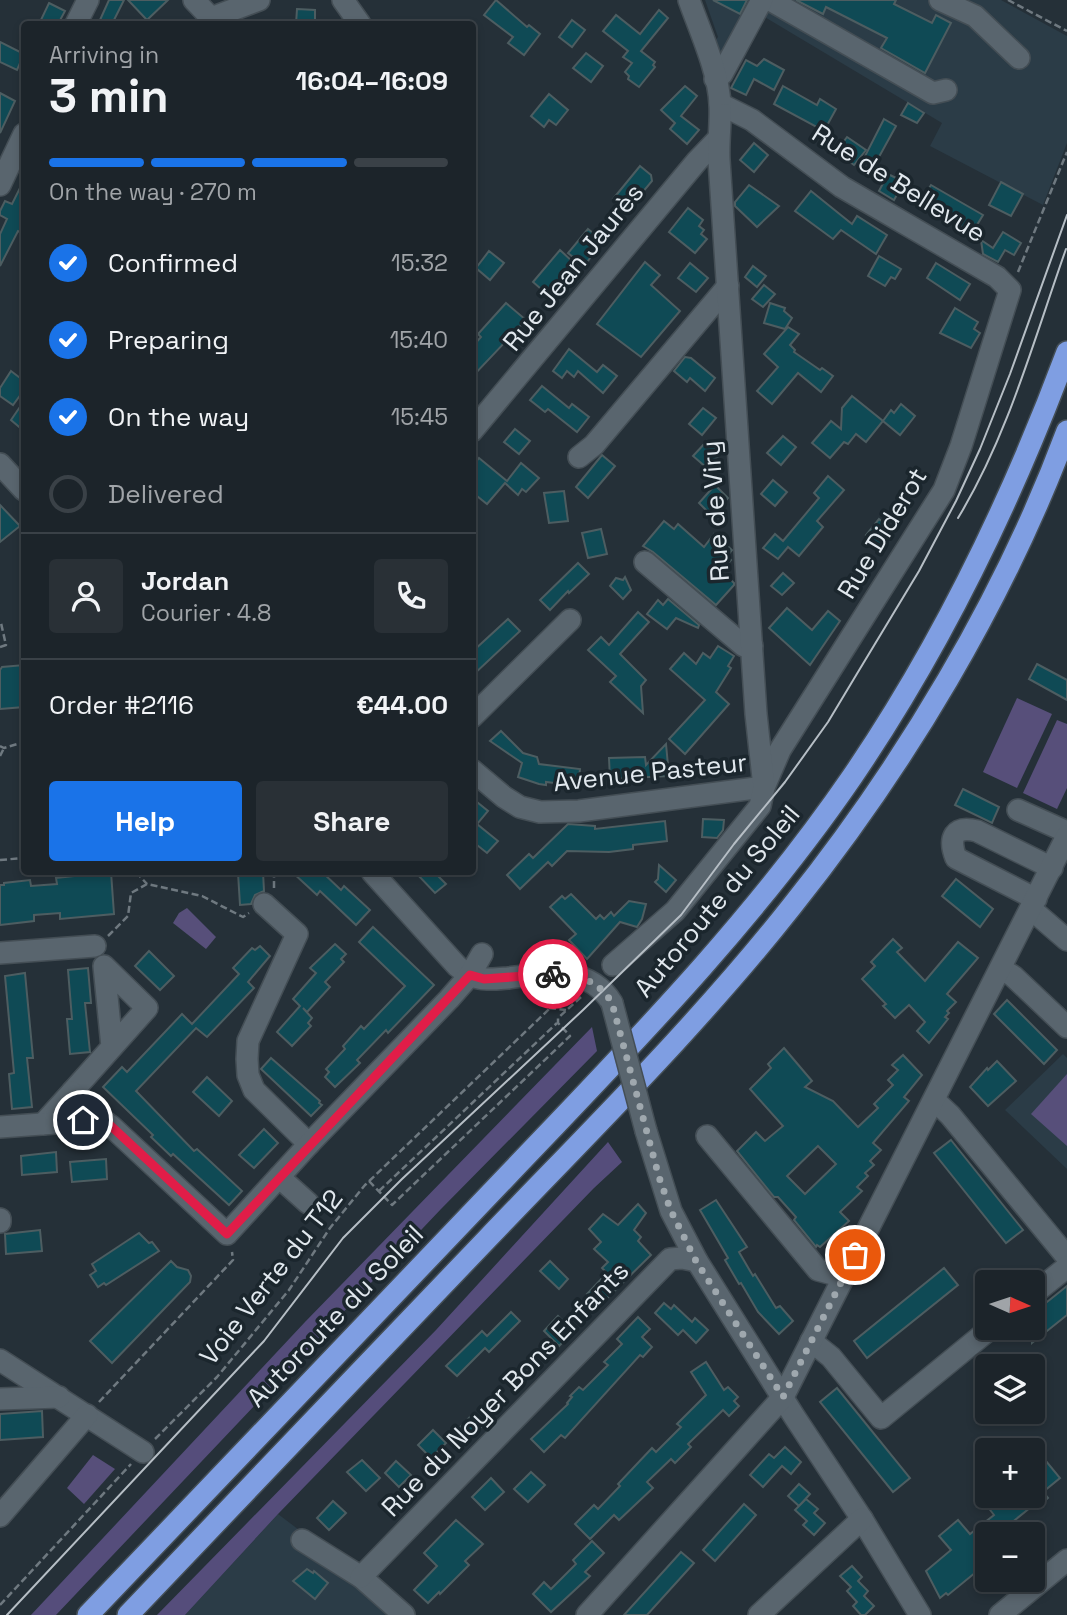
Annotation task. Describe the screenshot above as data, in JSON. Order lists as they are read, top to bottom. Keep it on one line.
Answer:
{"streets":{"highway":["Autoroute du Soleil"],"street":["Rue de Bellevue","Rue Jean Jaurès","Rue de Viry","Rue Diderot","Avenue Pasteur","Rue du Noyer Bons Enfants"],"path":["Voie Verte du T12"]},"crossings":[["Rue de Bellevue","Rue de Viry"],["Rue de Bellevue","Rue Diderot"],["Rue Jean Jaurès","Rue de Viry"],["Rue de Viry","Rue Diderot"],["Rue de Viry","Avenue Pasteur"],["Rue Diderot","Avenue Pasteur"]],"north":"right","page":{"heading":["3 min","Arriving in","16:04–16:09"],"panel":["Jordan","Courier · 4.8","Order #2116","€44.00"],"bar":"On the way · 270 m","list":[["Confirmed","15:32"],["Preparing","15:40"],["On the way","15:45"],"Delivered"],"buttons":["Help","Share"],"map_buttons":["+","−"]}}
